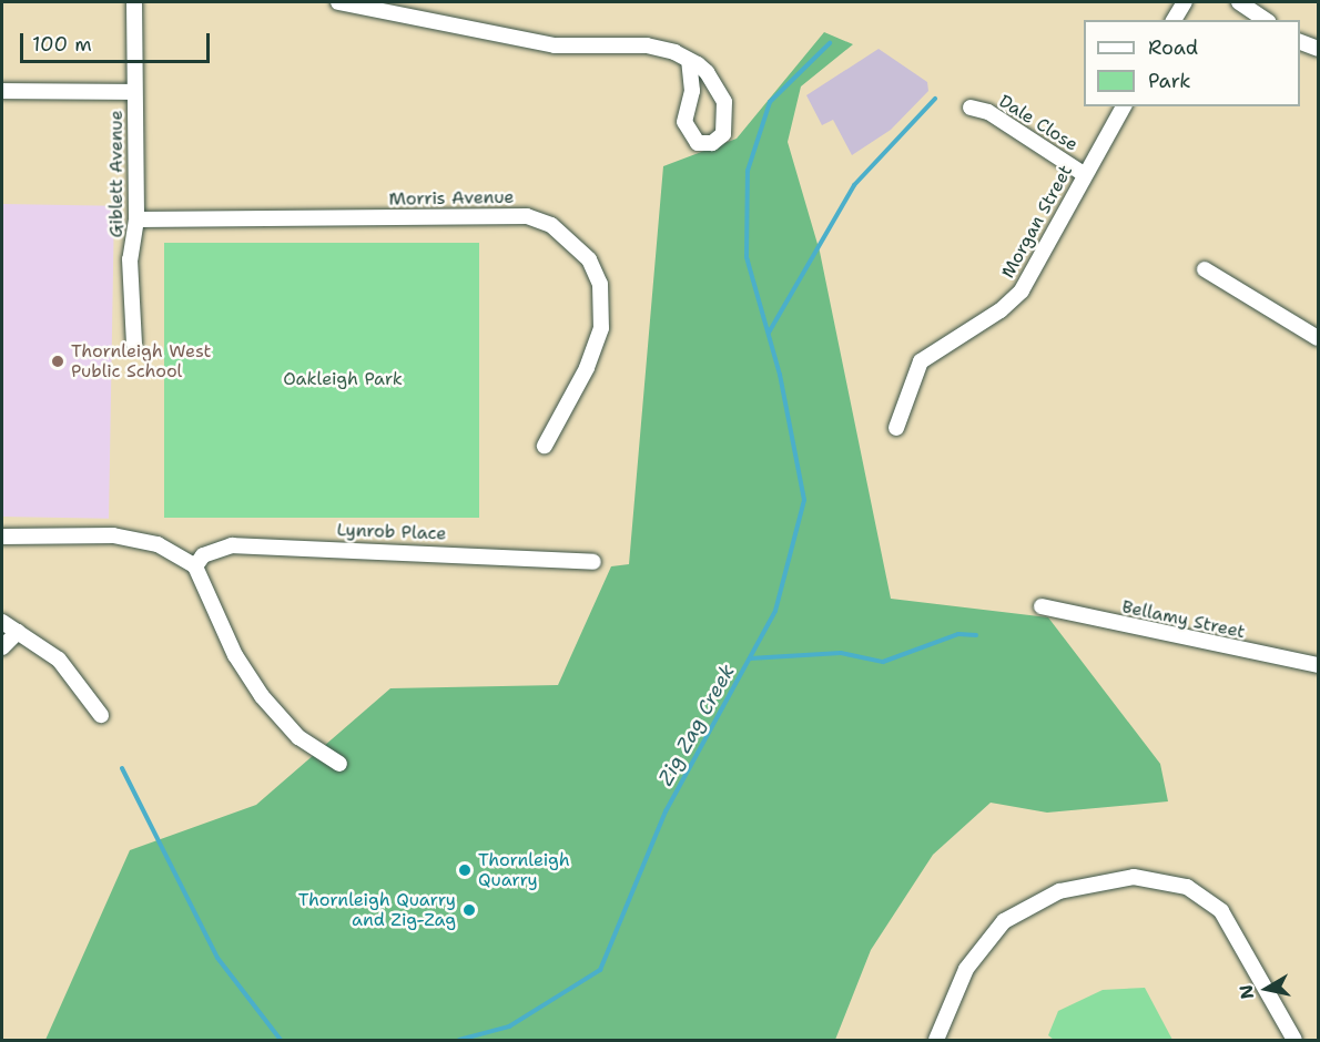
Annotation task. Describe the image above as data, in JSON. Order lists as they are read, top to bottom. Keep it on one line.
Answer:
{"streets":{"street":["Dale Close","Giblett Avenue","Morris Avenue","Morgan Street","Lynrob Place","Bellamy Street"]},"crossings":[["Dale Close","Morgan Street"],["Giblett Avenue","Morris Avenue"]],"water":["Zig Zag Creek"],"parks":["Oakleigh Park"],"places":["Thornleigh West Public School","Thornleigh Quarry","Thornleigh Quarry and Zig-Zag"],"legend":["Road","Park"],"scale_bar":"100 m","north":"left"}
